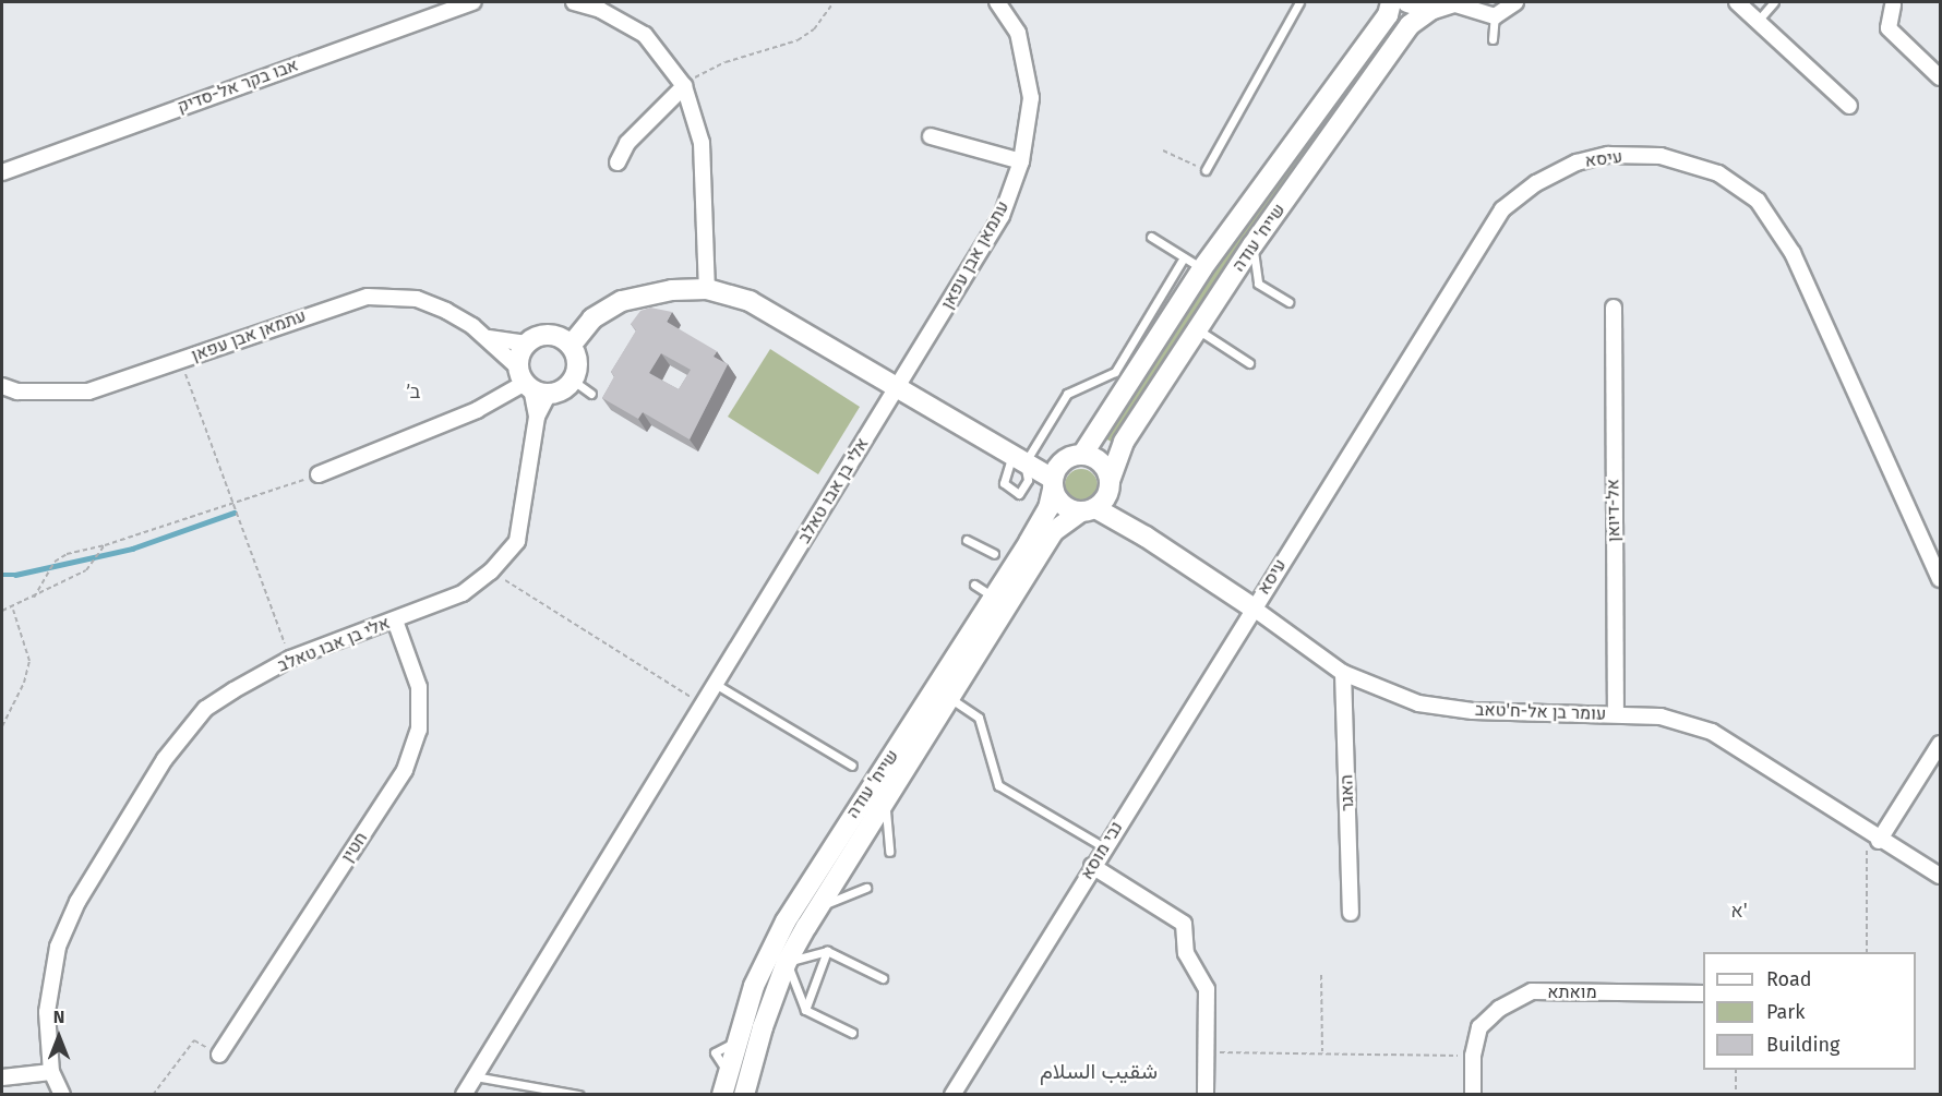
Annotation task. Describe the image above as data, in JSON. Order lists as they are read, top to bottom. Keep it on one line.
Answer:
{"streets":{"main road":["שייח' עודה","עומר בן אל-ח'טאב"],"street":["אבו בקר אל-סדיק","עיסא","עתמאן אבן עפאן","אלי בן אבו טאלב","אל-דיואן","האגר","חטין","נבי מוסא","מואתא"]},"crossings":[["עיסא","עומר בן אל-ח'טאב"],["עיסא","נבי מוסא"],["שייח' עודה","עומר בן אל-ח'טאב"],["עתמאן אבן עפאן","אלי בן אבו טאלב"],["אלי בן אבו טאלב","חטין"],["אל-דיואן","עומר בן אל-ח'טאב"],["עומר בן אל-ח'טאב","האגר"],["עומר בן אל-ח'טאב","נבי מוסא"]],"districts":["ב׳","א'","شقيب السلام"],"legend":["Road","Park","Building"],"north":"top"}
